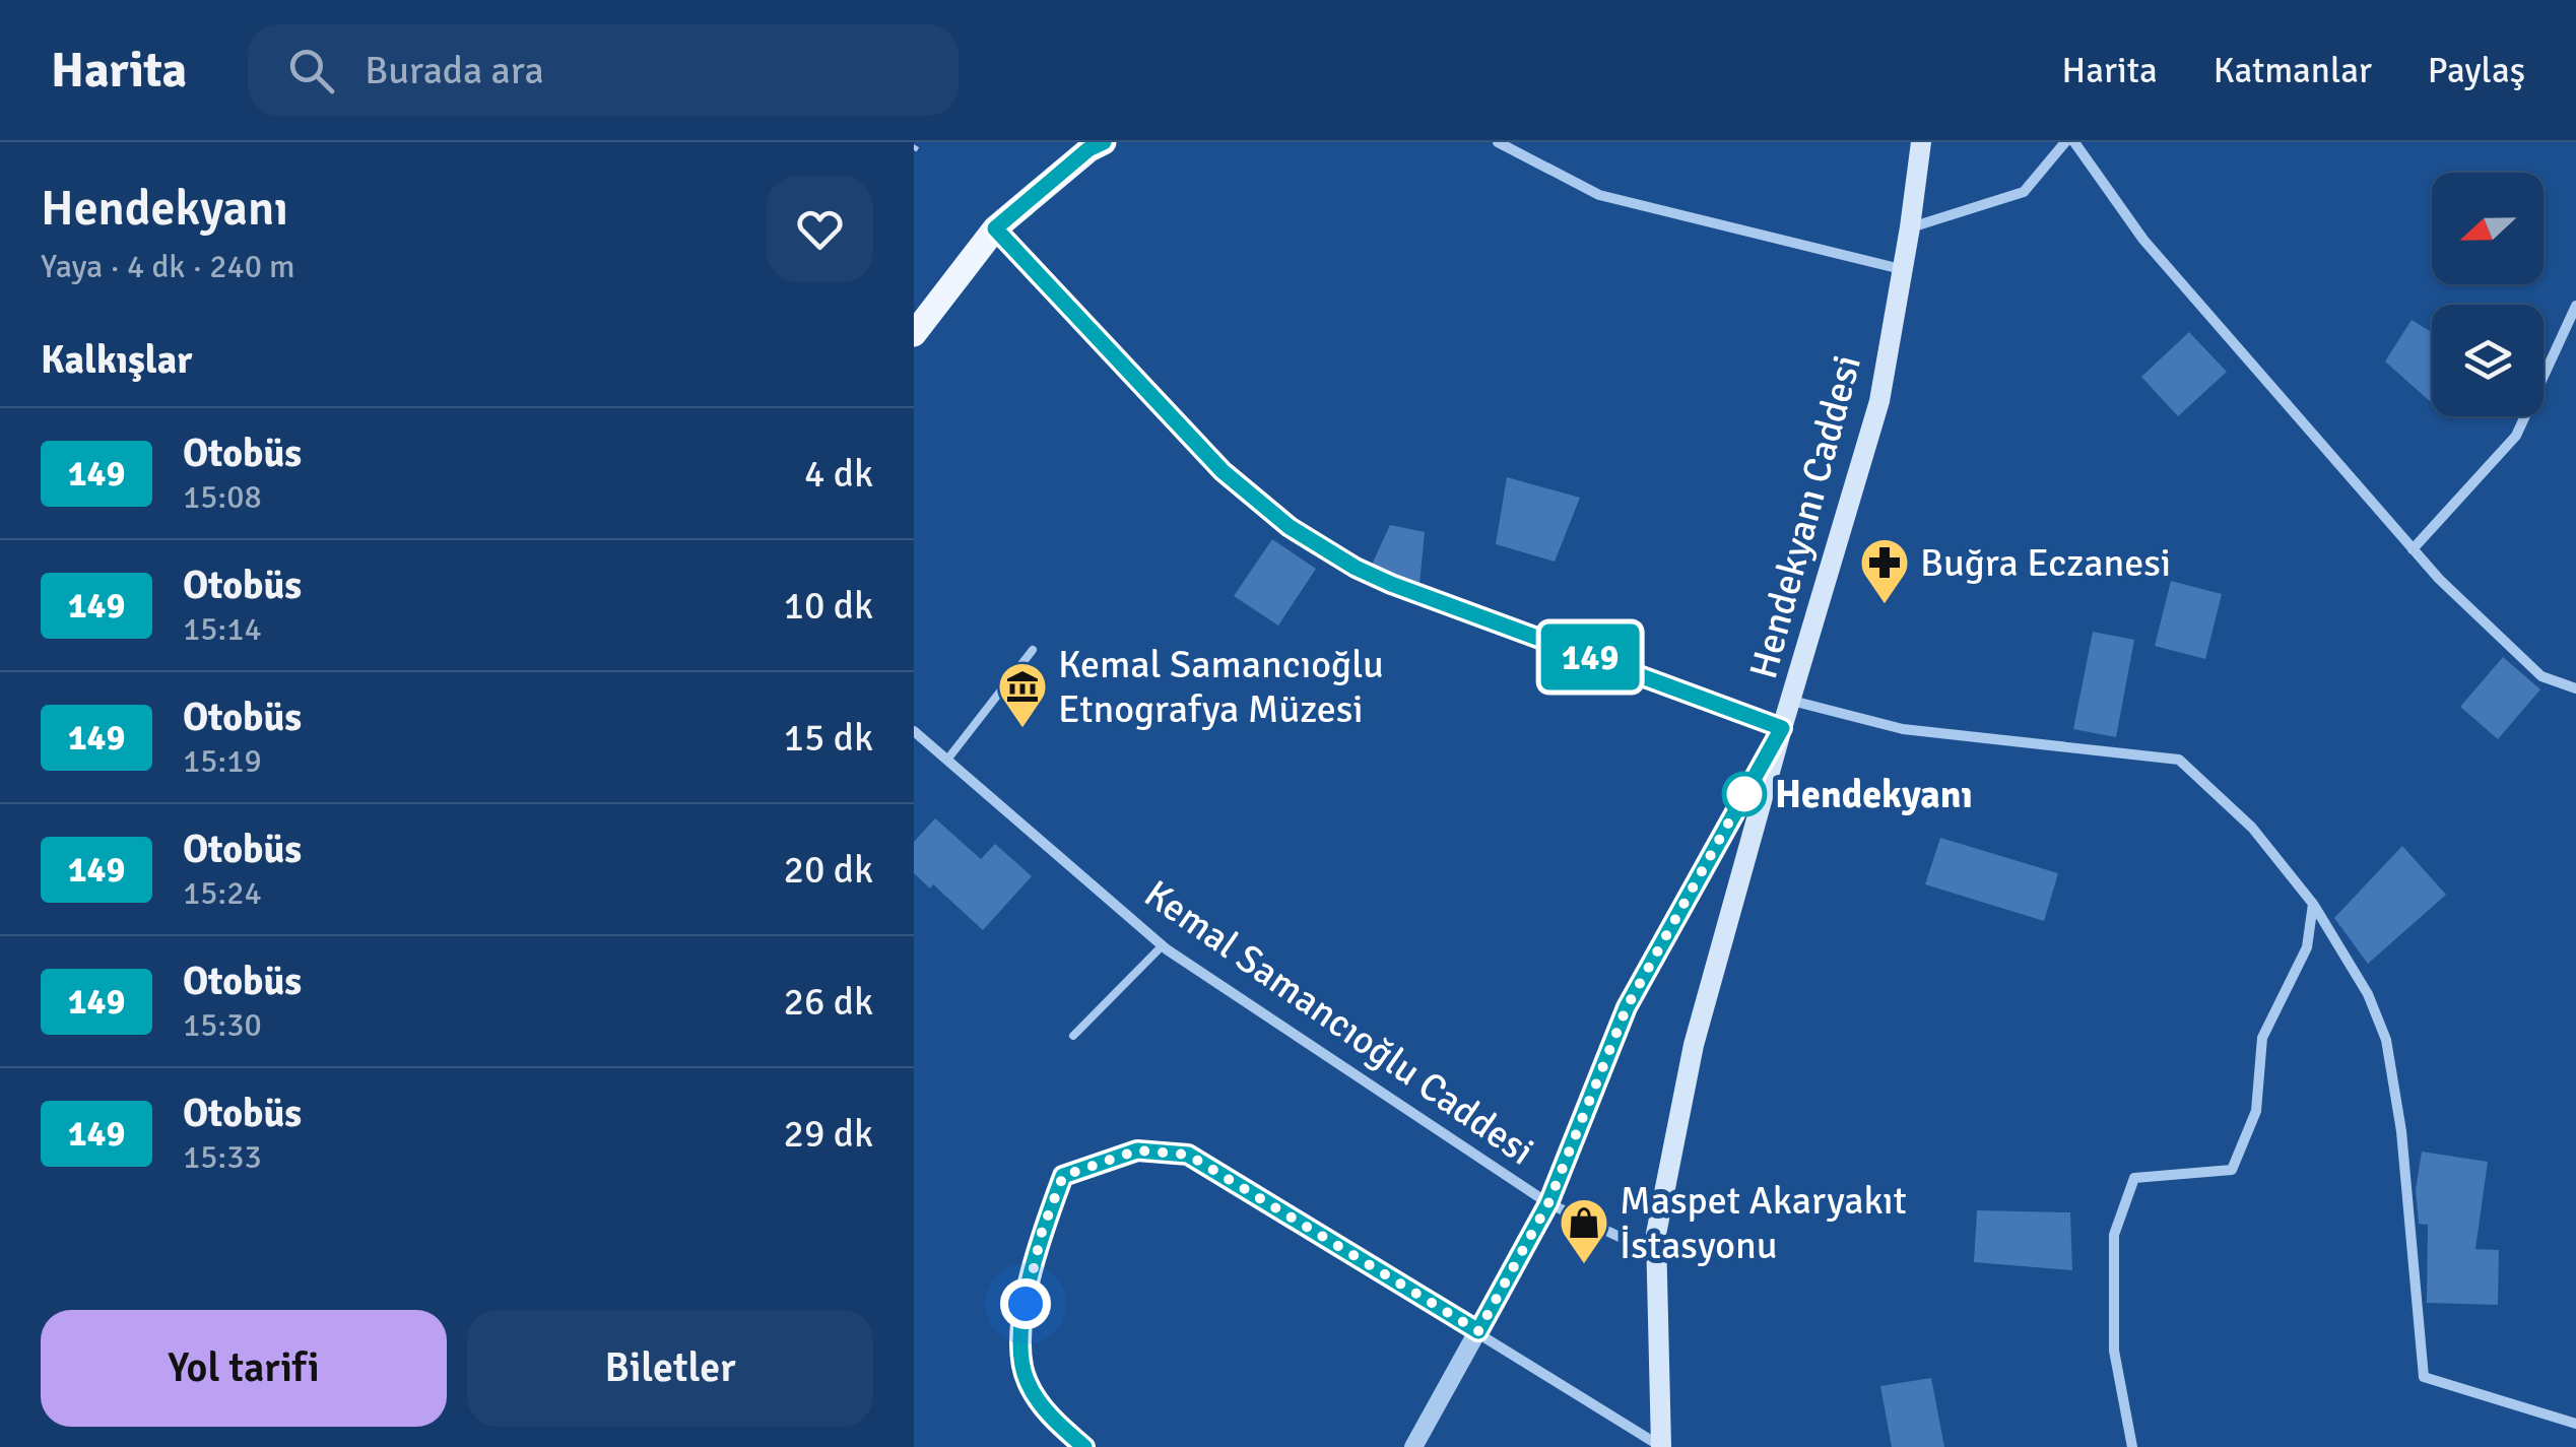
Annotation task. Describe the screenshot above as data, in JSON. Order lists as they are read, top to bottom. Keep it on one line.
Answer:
{"streets":{"main road":["Hendekyanı Caddesi"],"street":["Kemal Samancıoğlu Caddesi"]},"crossings":[["Hendekyanı Caddesi","Kemal Samancıoğlu Caddesi"]],"places":{"pharmacy":["Buğra Eczanesi"],"museum":["Kemal Samancıoğlu Etnografya Müzesi"],"other":["Hendekyanı"],"shop":["Maspet Akaryakıt İstasyonu"]},"lines":["bus line 149"],"north":"left","page":{"header":"Harita","search":"Burada ara","nav":["Harita","Katmanlar","Paylaş"],"heading":[["Hendekyanı","Yaya · 4 dk · 240 m"],"Kalkışlar"],"on_map":"149","list":[{"mark":"149","name":"Otobüs","note":"15:08","value":"4 dk"},{"mark":"149","name":"Otobüs","note":"15:14","value":"10 dk"},{"mark":"149","name":"Otobüs","note":"15:19","value":"15 dk"},{"mark":"149","name":"Otobüs","note":"15:24","value":"20 dk"},{"mark":"149","name":"Otobüs","note":"15:30","value":"26 dk"},{"mark":"149","name":"Otobüs","note":"15:33","value":"29 dk"}],"buttons":["Yol tarifi","Biletler"]}}
